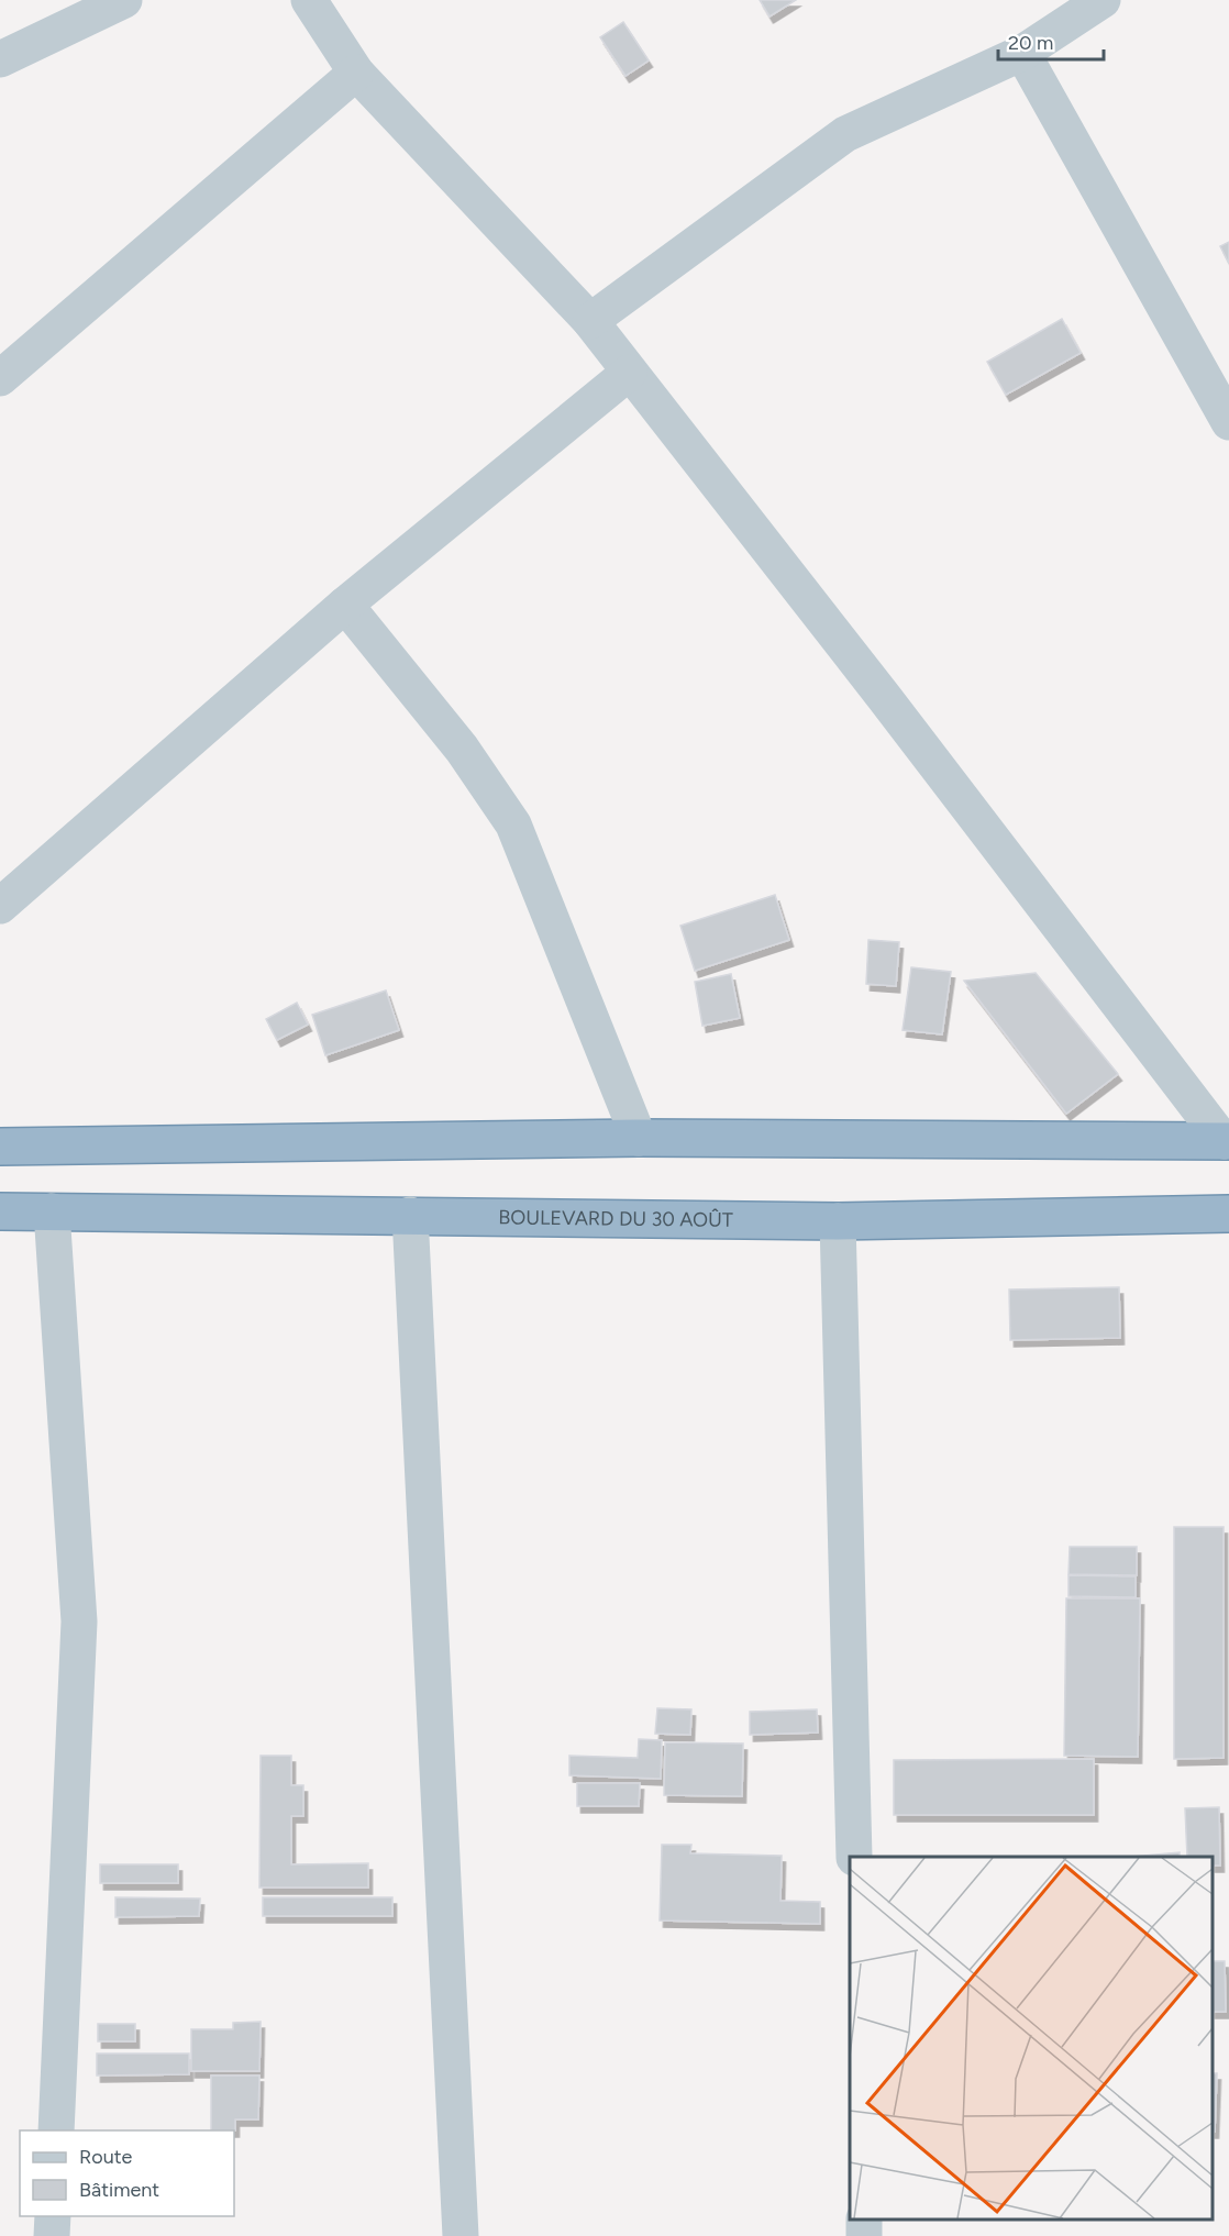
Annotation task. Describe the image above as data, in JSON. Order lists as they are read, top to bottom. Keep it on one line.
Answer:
{"streets":{"highway":["BOULEVARD DU 30 AOÛT"]},"legend":["Route","Bâtiment"],"scale_bar":"20 m"}
